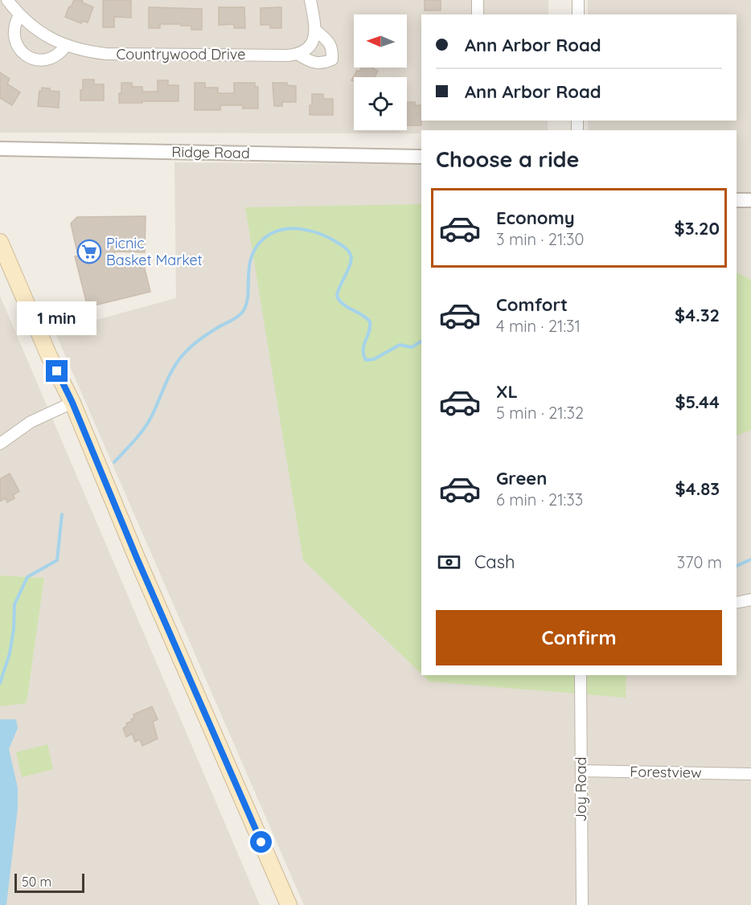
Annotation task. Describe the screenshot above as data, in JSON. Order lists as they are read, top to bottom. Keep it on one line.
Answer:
{"streets":{"street":["Countrywood Drive","Ridge Road","Forestview","Joy Road"]},"crossings":[["Forestview","Joy Road"]],"places":{"supermarket":["Picnic Basket Market"]},"scale_bar":"50 m","north":"left","page":{"banner":["Ann Arbor Road","Ann Arbor Road"],"heading":"Choose a ride","list":[{"name":"Economy","note":"3 min · 21:30","value":"$3.20"},{"name":"Comfort","note":"4 min · 21:31","value":"$4.32"},{"name":"XL","note":"5 min · 21:32","value":"$5.44"},{"name":"Green","note":"6 min · 21:33","value":"$4.83"}],"bubble":"1 min","pay":["Cash","370 m"],"buttons":"Confirm","scale":"50 m"}}
